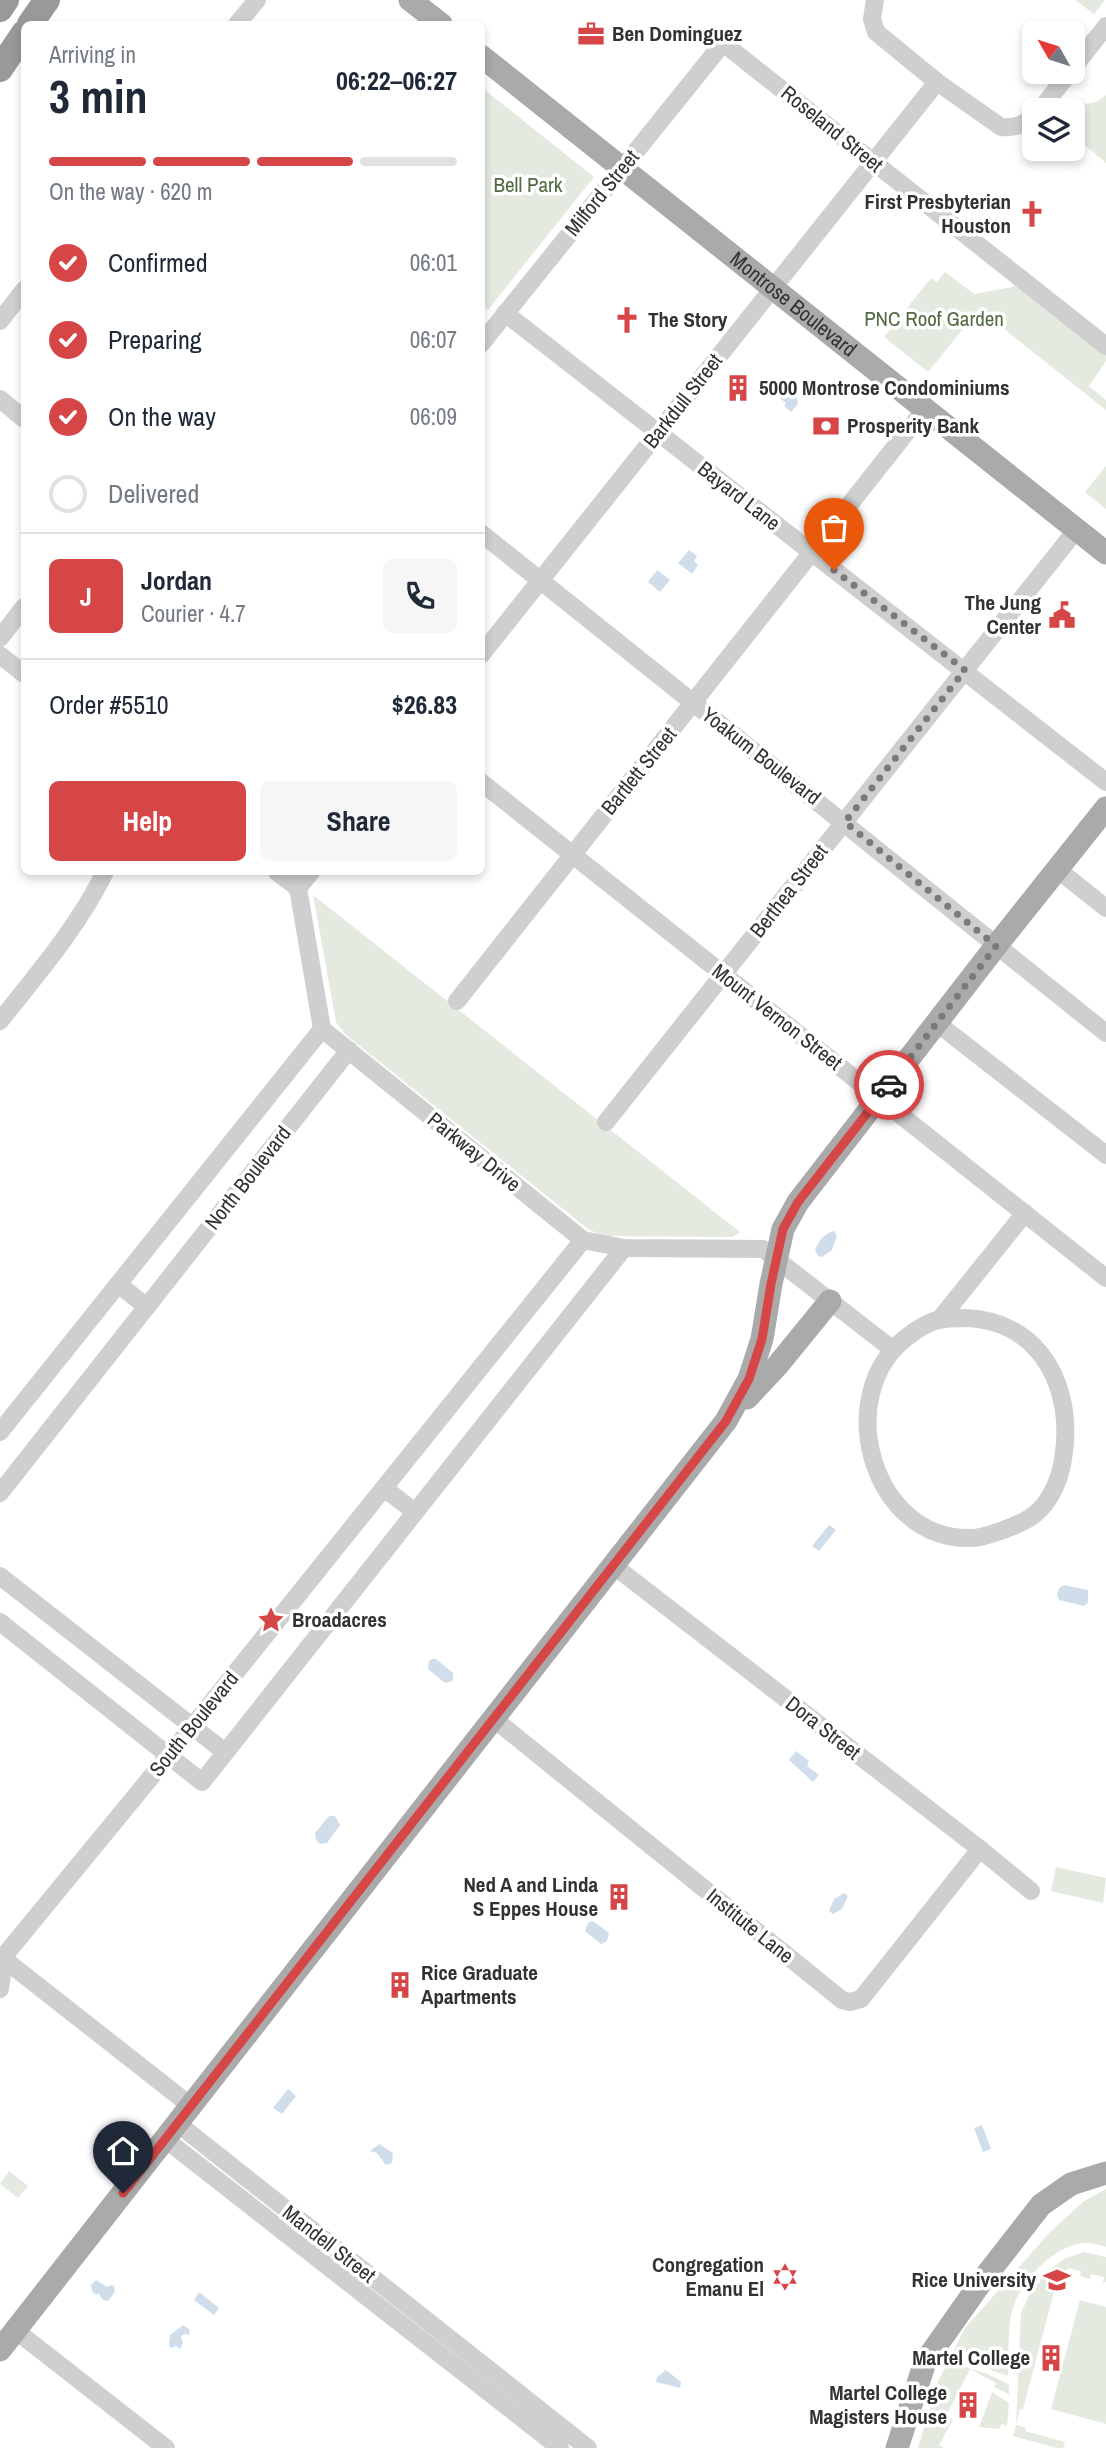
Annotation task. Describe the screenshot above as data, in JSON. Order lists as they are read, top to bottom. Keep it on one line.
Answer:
{"streets":{"main road":["Montrose Boulevard"],"street":["Roseland Street","Milford Street","Barkdull Street","Bayard Lane","Yoakum Boulevard","Bartlett Street","Berthea Street","Mount Vernon Street","Parkway Drive","North Boulevard","South Boulevard","Dora Street","Institute Lane","Mandell Street"]},"crossings":[["Roseland Street","Milford Street"],["Roseland Street","Barkdull Street"],["Milford Street","Montrose Boulevard"],["Milford Street","Bayard Lane"],["Montrose Boulevard","Barkdull Street"],["Montrose Boulevard","Bartlett Street"],["Montrose Boulevard","Berthea Street"],["Barkdull Street","Bayard Lane"],["Barkdull Street","Yoakum Boulevard"],["Bayard Lane","Bartlett Street"],["Bayard Lane","Berthea Street"],["Yoakum Boulevard","Bartlett Street"],["Yoakum Boulevard","Berthea Street"],["Bartlett Street","Mount Vernon Street"],["Berthea Street","Mount Vernon Street"],["Parkway Drive","North Boulevard"],["Parkway Drive","South Boulevard"],["South Boulevard","Mandell Street"],["Dora Street","Institute Lane"]],"parks":["Bell Park","PNC Roof Garden"],"places":{"office":["Ben Dominguez"],"church":["First Presbyterian Houston","The Story"],"building":["5000 Montrose Condominiums","Ned A and Linda S Eppes House","Rice Graduate Apartments","Martel College","Martel College Magisters House"],"bank":["Prosperity Bank"],"public building":["The Jung Center"],"place":["Broadacres"],"synagogue":["Congregation Emanu El"],"school or university":["Rice University"]},"north":"top left","page":{"heading":["3 min","Arriving in","06:22–06:27"],"panel":["Jordan","Courier · 4.7","Order #5510","$26.83"],"bar":"On the way · 620 m","list":[["Confirmed","06:01"],["Preparing","06:07"],["On the way","06:09"],"Delivered"],"round":"J","buttons":["Help","Share"]}}
